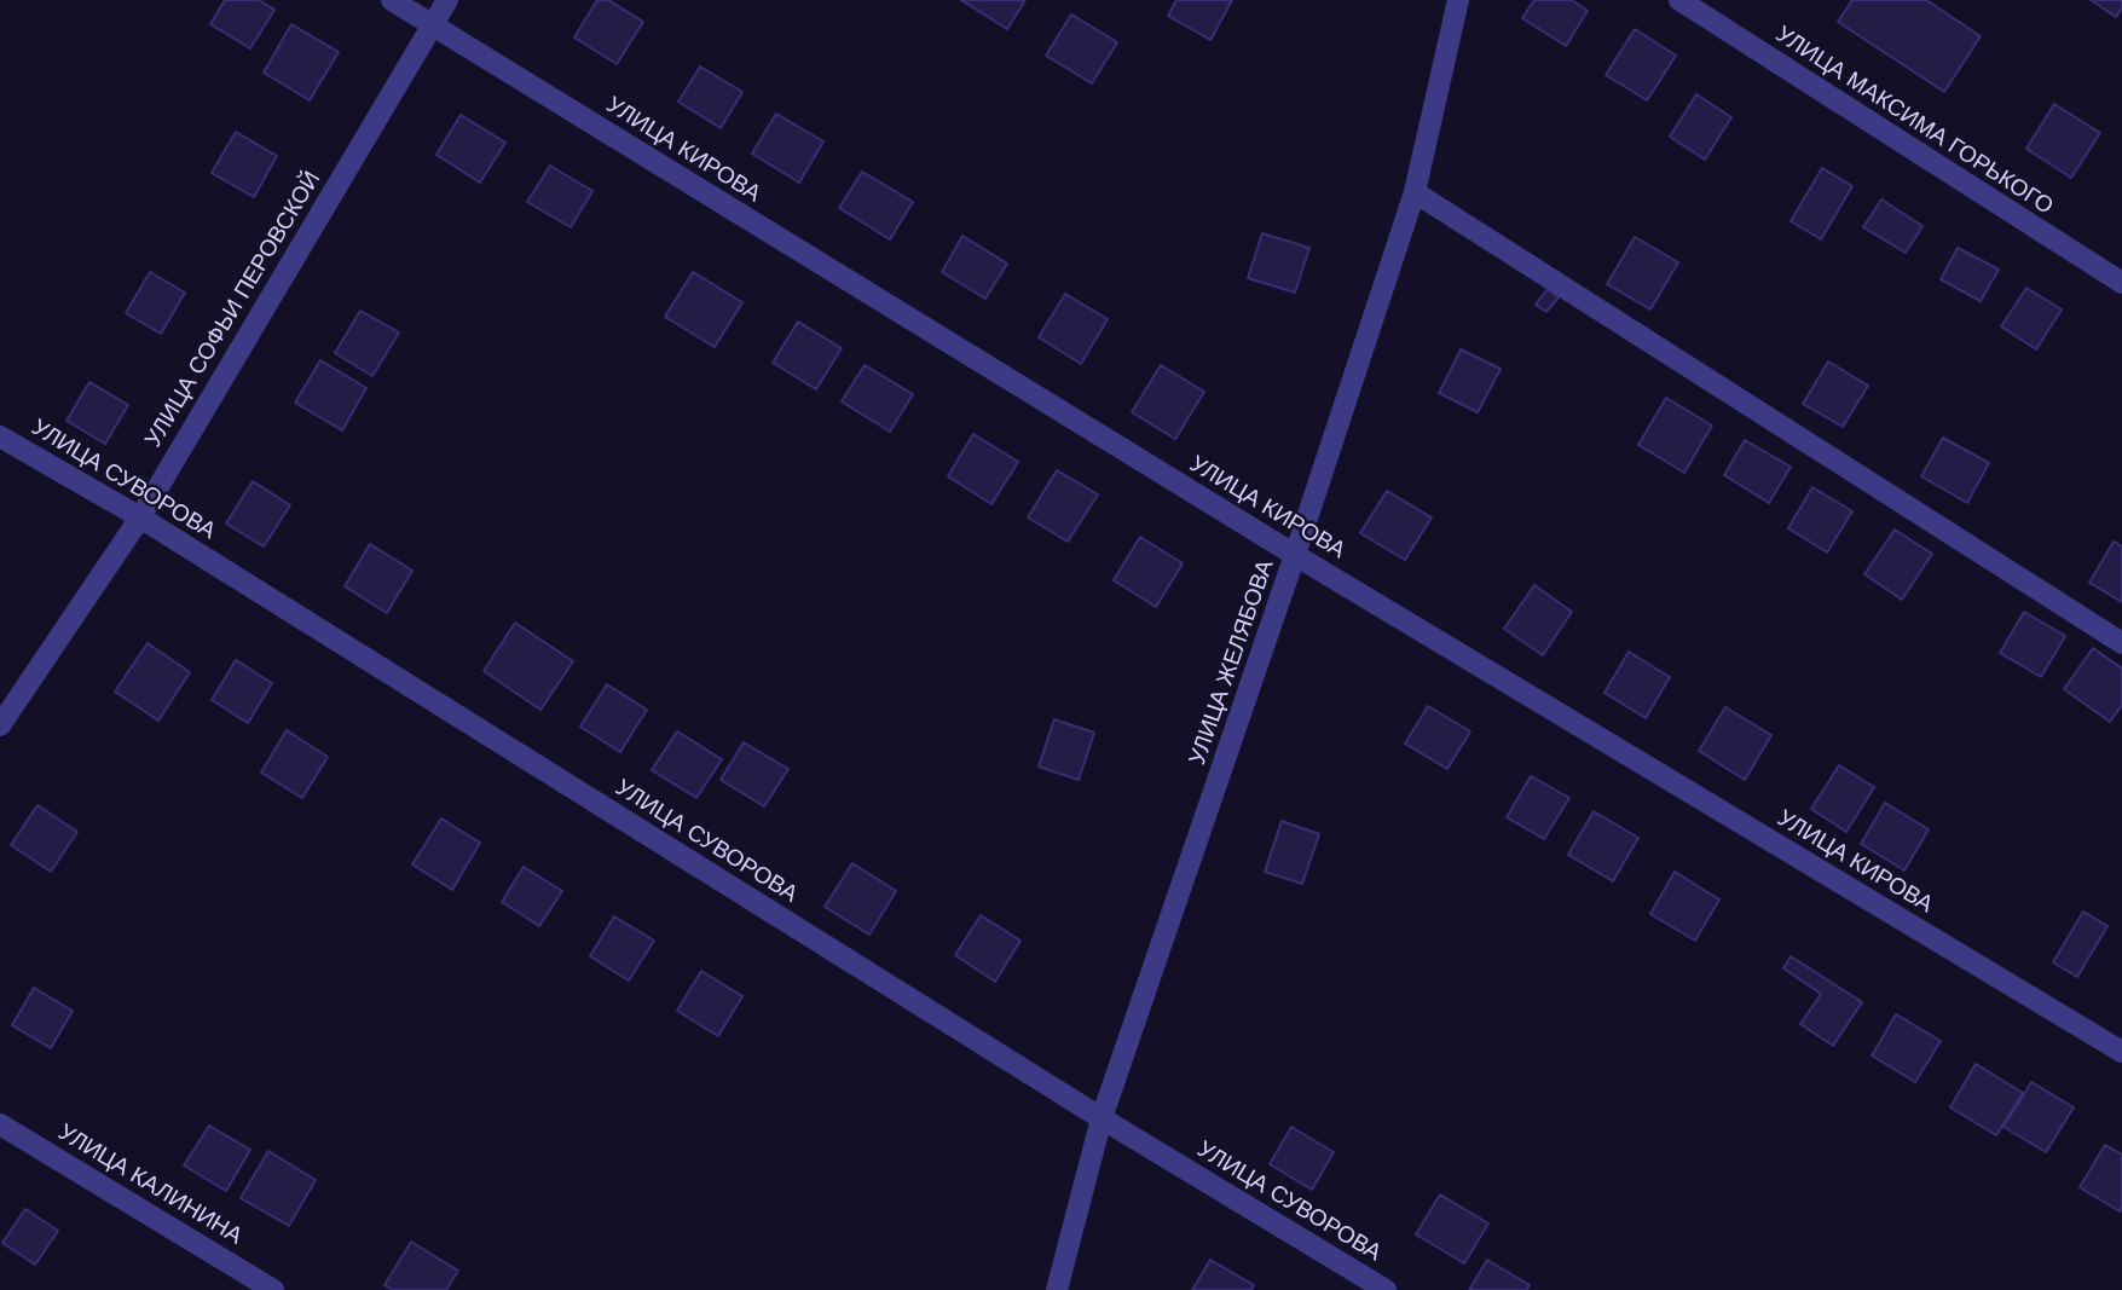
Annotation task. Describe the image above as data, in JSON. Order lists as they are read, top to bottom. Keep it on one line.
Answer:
{"streets":{"street":["УЛИЦА МАКСИМА ГОРЬКОГО","УЛИЦА КИРОВА","УЛИЦА СОФЬИ ПЕРОВСКОЙ","УЛИЦА СУВОРОВА","УЛИЦА ЖЕЛЯБОВА","УЛИЦА КАЛИНИНА"]},"crossings":[["УЛИЦА КИРОВА","УЛИЦА СОФЬИ ПЕРОВСКОЙ"],["УЛИЦА КИРОВА","УЛИЦА ЖЕЛЯБОВА"],["УЛИЦА СОФЬИ ПЕРОВСКОЙ","УЛИЦА СУВОРОВА"],["УЛИЦА СУВОРОВА","УЛИЦА ЖЕЛЯБОВА"]]}
